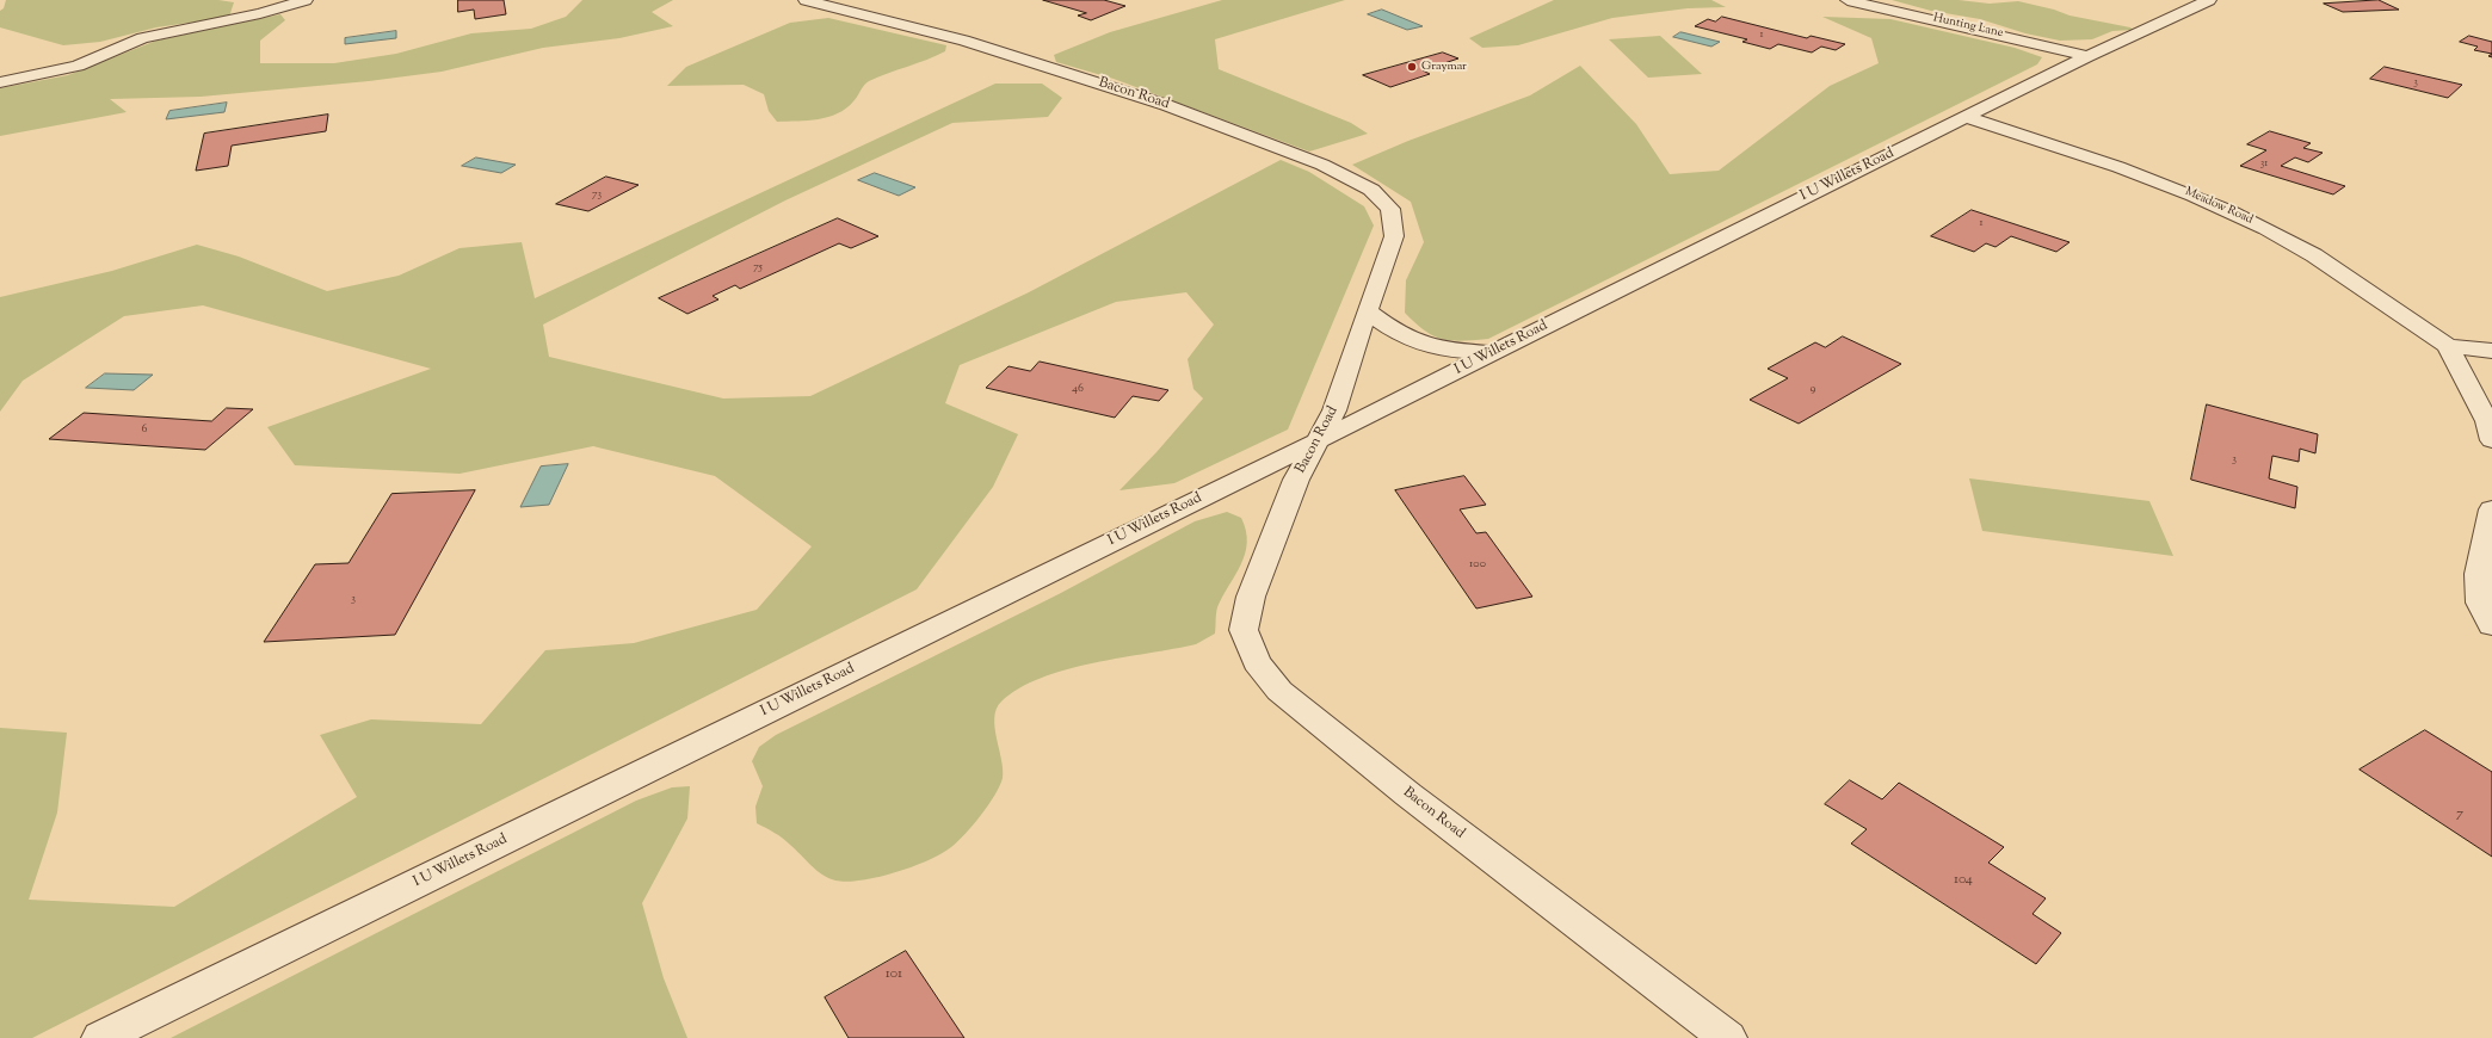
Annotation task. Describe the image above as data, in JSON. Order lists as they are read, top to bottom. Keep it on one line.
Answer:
{"streets":{"street":["Hunting Lane","Bacon Road","I U Willets Road","Meadow Road"]},"crossings":[["Hunting Lane","I U Willets Road"],["Bacon Road","I U Willets Road"],["I U Willets Road","Meadow Road"]],"places":["Graymar"],"house_numbers":["1","3","31","73","1","75","46","9","6","3","100","3","7","104","101"]}
